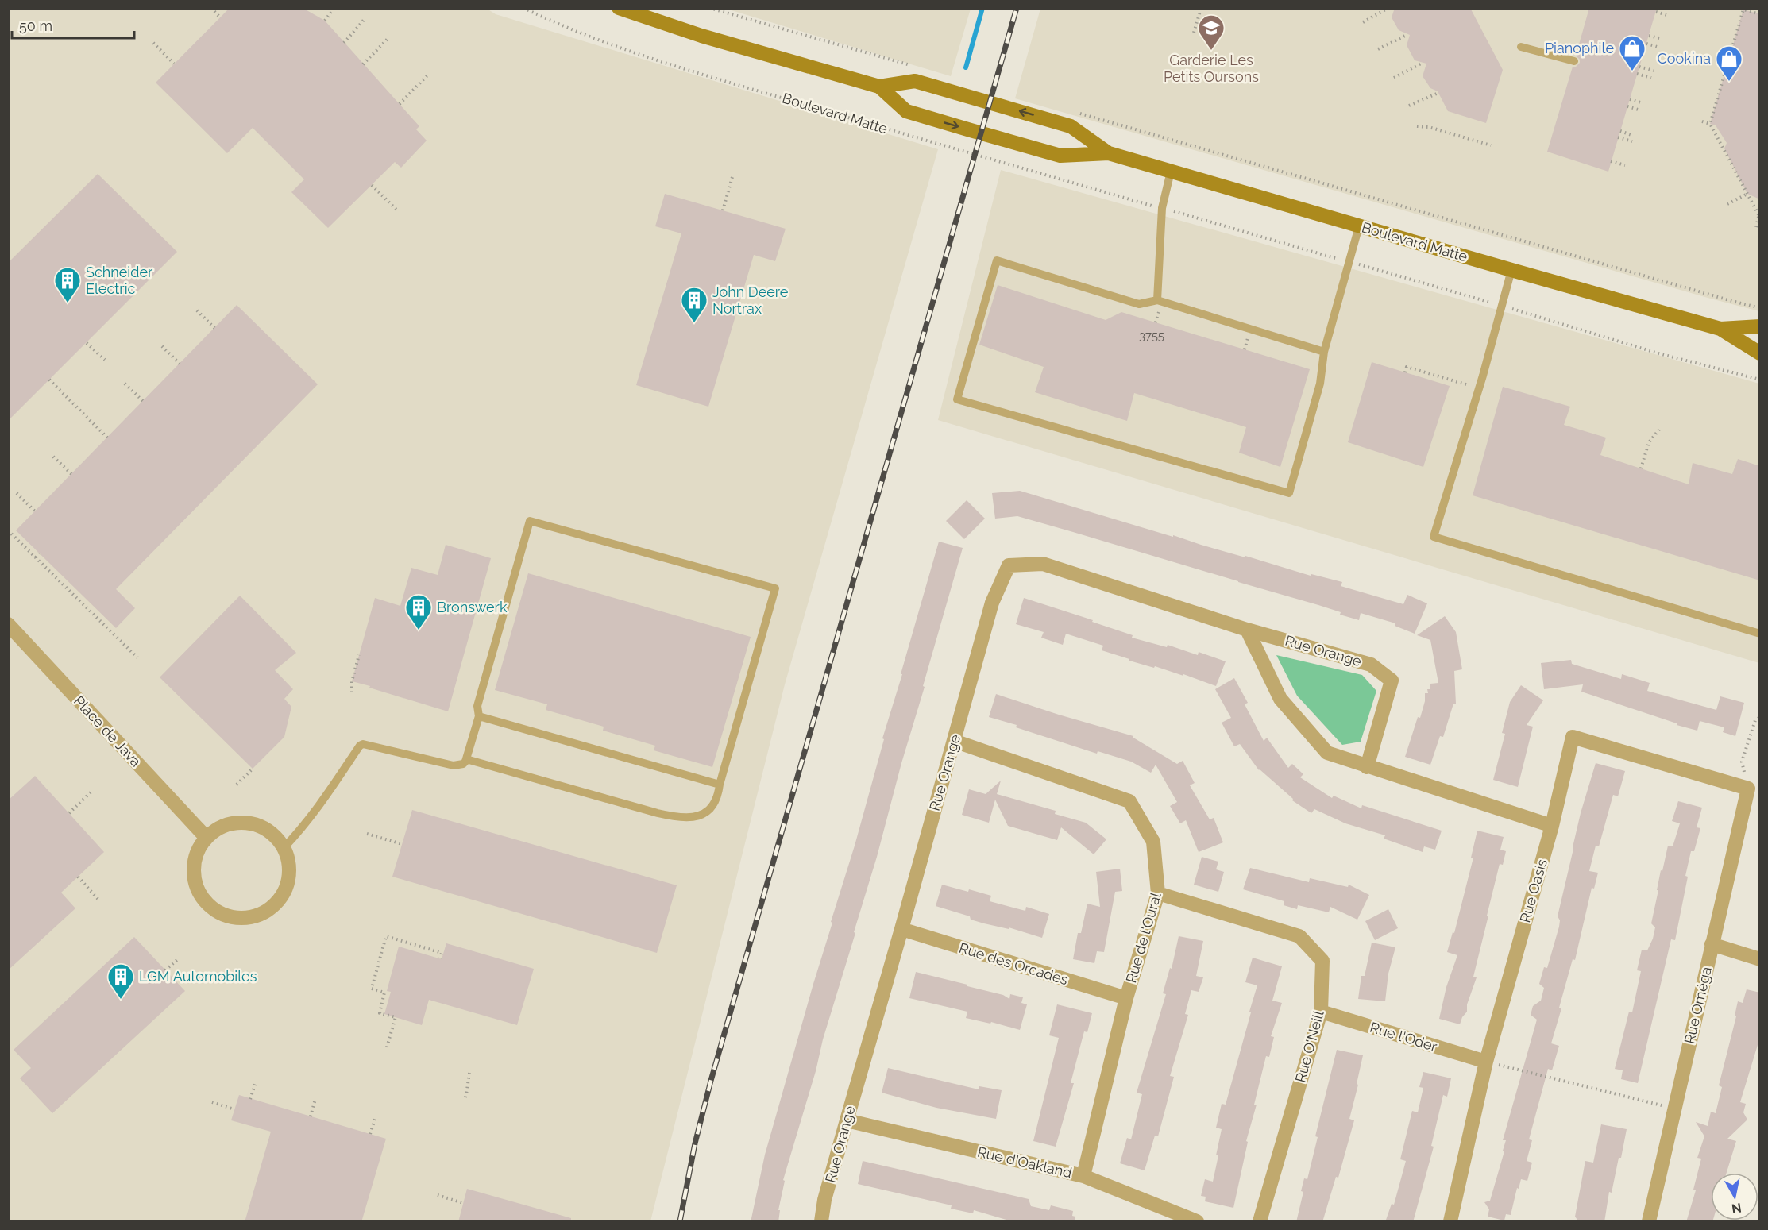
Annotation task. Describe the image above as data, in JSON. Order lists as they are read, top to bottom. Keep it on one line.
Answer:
{"streets":{"main road":["Boulevard Matte"],"street":["Rue Orange","Place de Java","Rue Oasis","Rue de l'Oural","Rue des Orcades","Rue Oméga","Rue l'Oder","Rue O'Neill","Rue d'Oakland"]},"crossings":[["Rue Orange","Rue de l'Oural"],["Rue Orange","Rue des Orcades"],["Rue Orange","Rue d'Oakland"],["Rue Oasis","Rue Oméga"],["Rue Oasis","Rue l'Oder"],["Rue de l'Oural","Rue des Orcades"],["Rue de l'Oural","Rue O'Neill"],["Rue de l'Oural","Rue d'Oakland"],["Rue l'Oder","Rue O'Neill"]],"places":{"school or university":["Garderie Les Petits Oursons"],"shop":["Pianophile","Cookina"],"building":["Schneider Electric","John Deere Nortrax","Bronswerk","LGM Automobiles"]},"house_numbers":["3755"],"scale_bar":"50 m","north":"bottom"}
